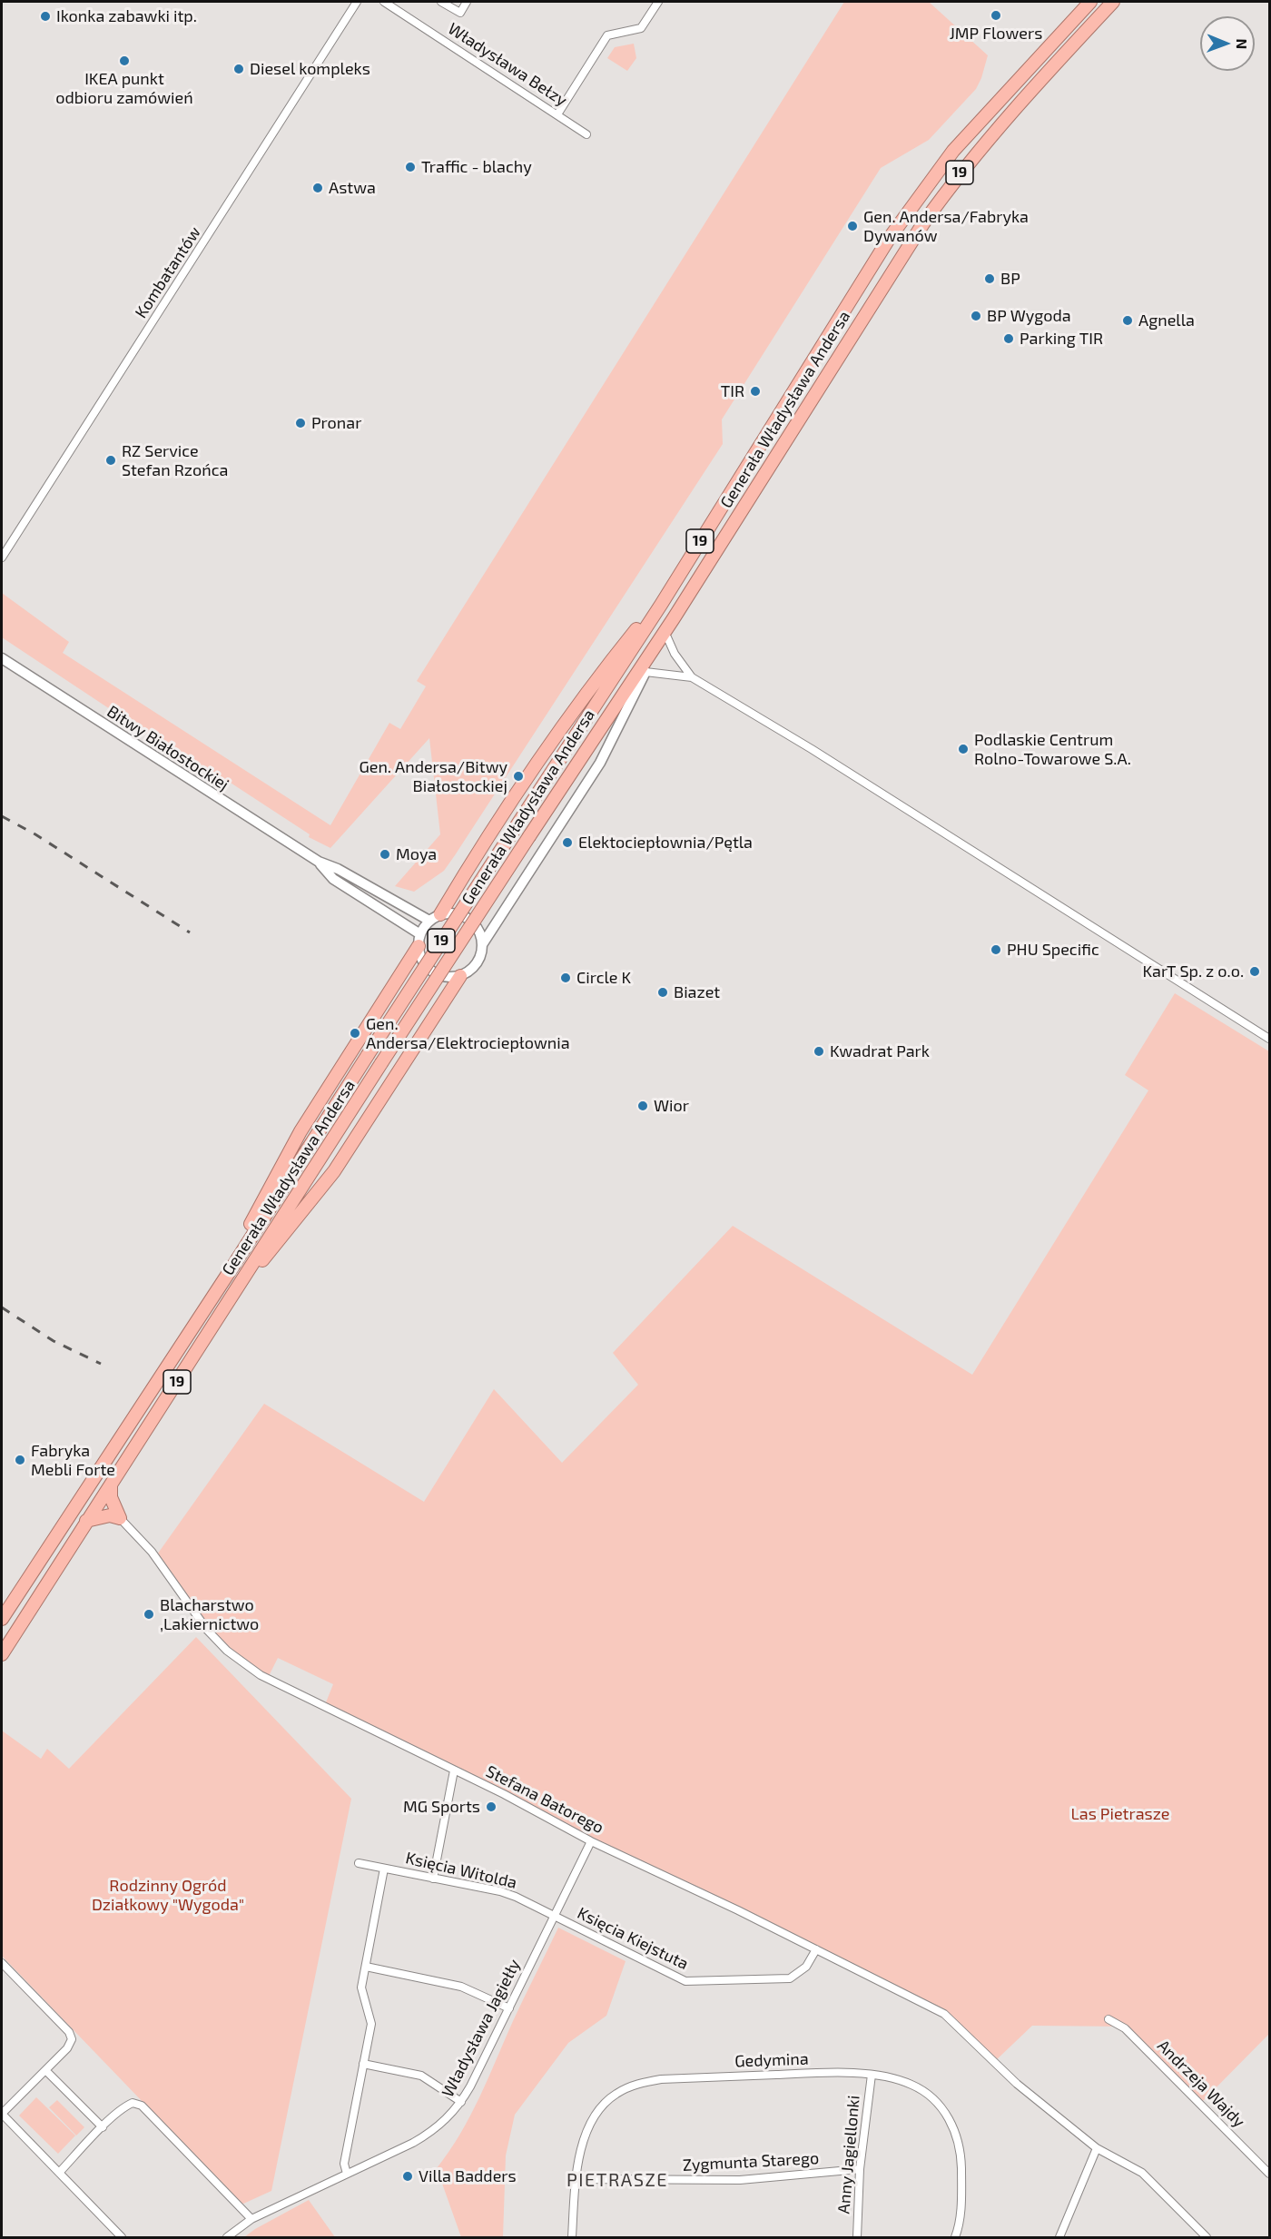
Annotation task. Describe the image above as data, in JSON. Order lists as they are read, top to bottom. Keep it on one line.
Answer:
{"streets":{"highway":["19","Generała Władysława Andersa"],"street":["Władysława Bełzy","Kombatantów","Bitwy Białostockiej","Stefana Batorego","Księcia Witolda","Księcia Kiejstuta","Władysława Jagiełły","Gedymina","Andrzeja Wajdy","Anny Jagiellonki","Zygmunta Starego"]},"crossings":[["Stefana Batorego","Księcia Kiejstuta"],["Stefana Batorego","Władysława Jagiełły"],["Księcia Witolda","Księcia Kiejstuta"],["Księcia Witolda","Władysława Jagiełły"],["Księcia Kiejstuta","Władysława Jagiełły"],["Gedymina","Anny Jagiellonki"],["Gedymina","Zygmunta Starego"],["Anny Jagiellonki","Zygmunta Starego"]],"districts":["PIETRASZE"],"parks":["Las Pietrasze","Rodzinny Ogród Działkowy \"Wygoda\""],"places":["JMP Flowers","Ikonka zabawki itp.","IKEA punkt odbioru zamówień","Diesel kompleks","Traffic - blachy","Astwa","Gen. Andersa/Fabryka Dywanów","BP","BP Wygoda","Agnella","Parking TIR","TIR","Pronar","RZ Service Stefan Rzońca","Podlaskie Centrum Rolno-Towarowe S.A.","Gen. Andersa/Bitwy Białostockiej","Elektociepłownia/Pętla","Moya","PHU Specific","KarT Sp. z o.o.","Circle K","Biazet","Gen. Andersa/Elektrociepłownia","Kwadrat Park","Wior","Fabryka Mebli Forte","Blacharstwo ,Lakiernictwo","MG Sports","Villa Badders"],"north":"right"}
